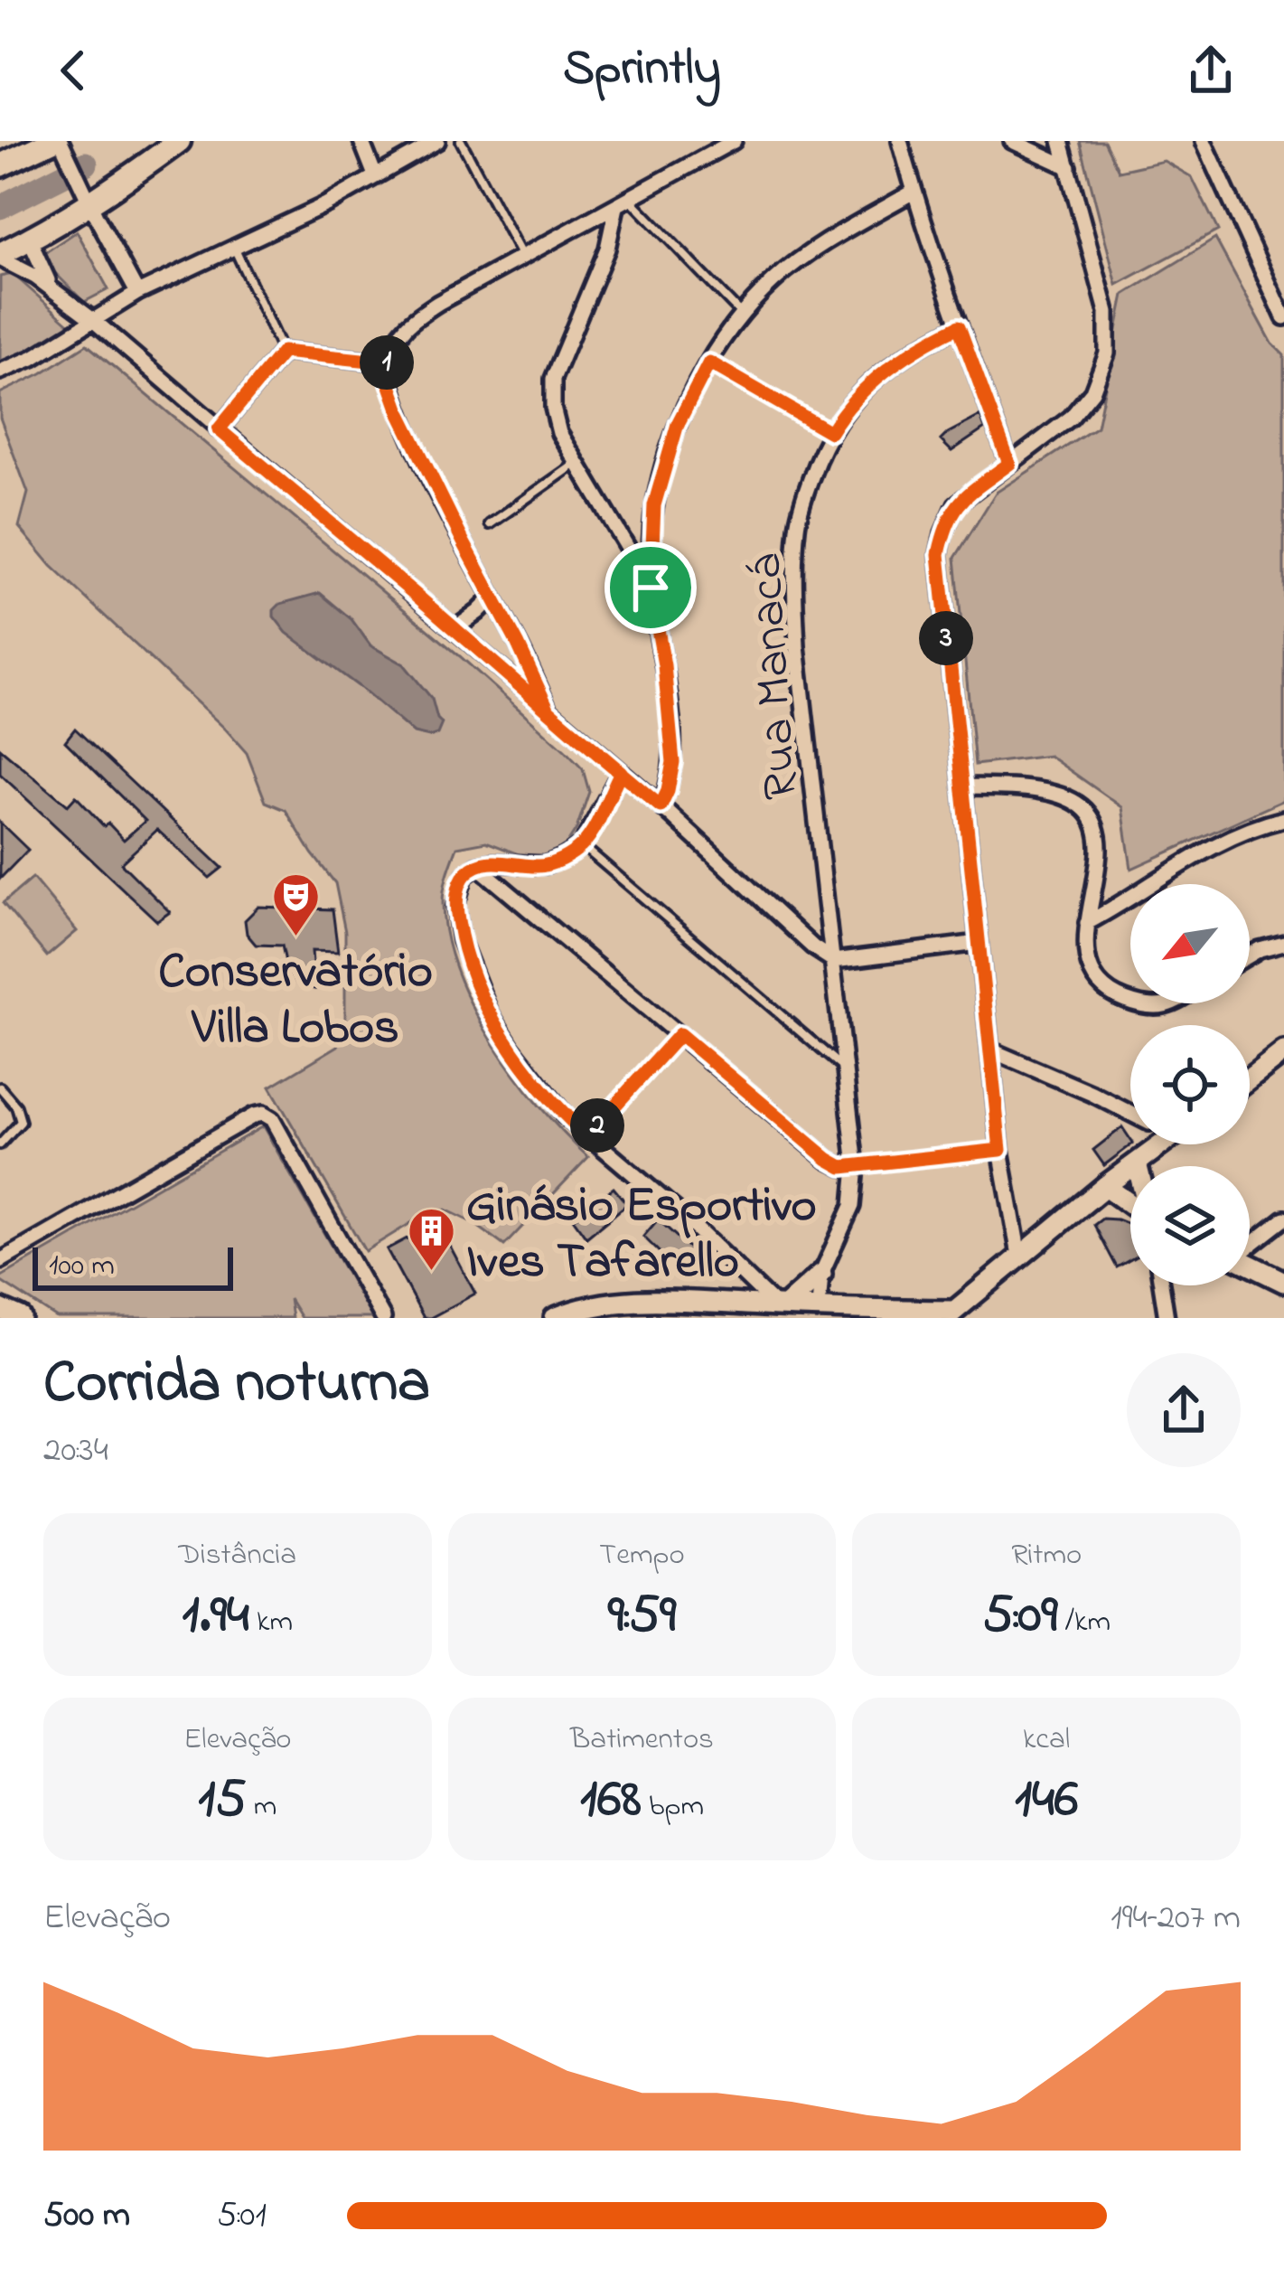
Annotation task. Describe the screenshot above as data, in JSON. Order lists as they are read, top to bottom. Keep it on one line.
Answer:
{"streets":{"street":["Rua Manacá"]},"places":{"theatre":["Conservatório Villa Lobos"],"building":["Ginásio Esportivo Ives Tafarello"]},"scale_bar":"100 m","north":"bottom left","page":{"header":"Sprintly","pins":["1","3","2"],"scale":"100 m","heading":["Corrida noturna","20:34"],"stats":[["Distância","1.94 km"],["Tempo","9:59"],["Ritmo","5:09 /km"],["Elevação","15 m"],["Batimentos","168 bpm"],["kcal","146"]],"chart":["Elevação","194–207 m"],"list":[{"name":"500 m","note":"5:01"}]}}
